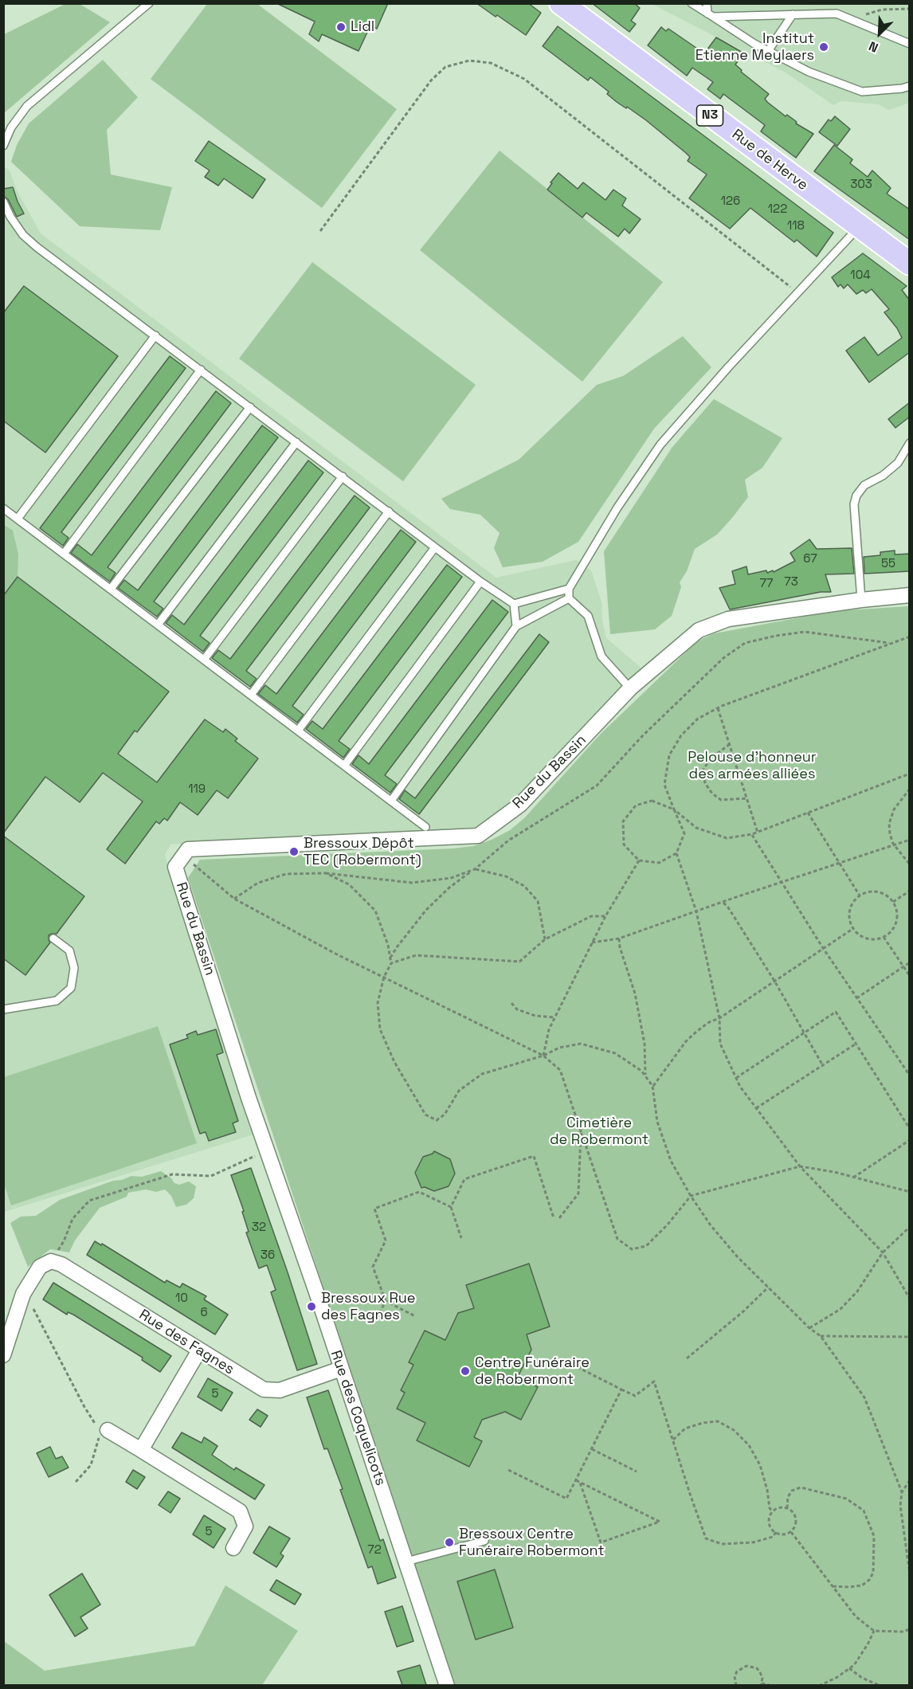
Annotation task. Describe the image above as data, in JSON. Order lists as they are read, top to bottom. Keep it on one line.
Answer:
{"streets":{"main road":["N3","Rue de Herve"],"street":["Rue du Bassin","Rue des Fagnes","Rue des Coquelicots"]},"crossings":[["Rue du Bassin","Rue des Coquelicots"],["Rue des Fagnes","Rue des Coquelicots"]],"parks":["Pelouse d'honneur des armées alliées","Cimetière de Robermont"],"places":["Lidl","Institut Etienne Meylaers","Bressoux Dépôt TEC (Robermont)","Bressoux Rue des Fagnes","Centre Funéraire de Robermont","Bressoux Centre Funéraire Robermont"],"house_numbers":["303","126","122","118","104","67","55","73","77","119","32","36","10","6","5","5","72"],"north":"bottom left"}
